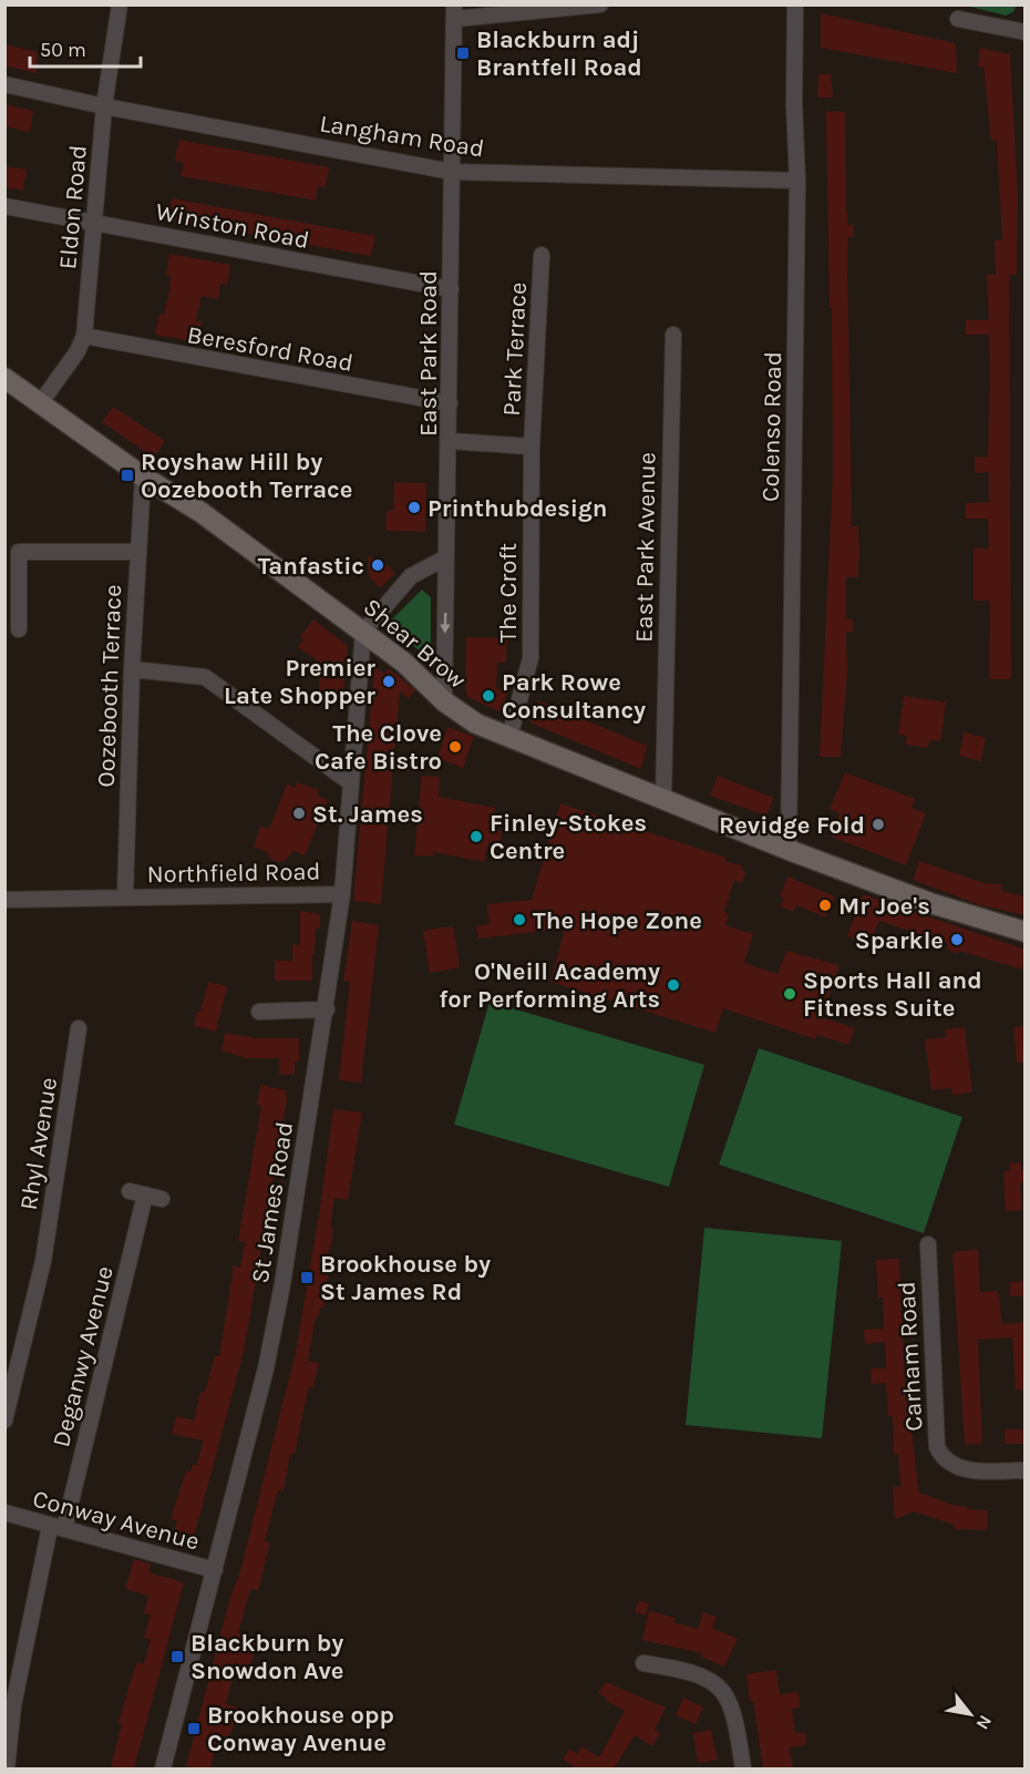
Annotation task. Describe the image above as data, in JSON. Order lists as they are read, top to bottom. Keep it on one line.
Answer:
{"streets":{"main road":["Shear Brow"],"street":["Langham Road","Eldon Road","Winston Road","Beresford Road","Park Terrace","East Park Road","Colenso Road","East Park Avenue","The Croft","Oozebooth Terrace","Northfield Road","Rhyl Avenue","St James Road","Deganwy Avenue","Carham Road","Conway Avenue"]},"crossings":[["Langham Road","Eldon Road"],["Langham Road","East Park Road"],["Langham Road","Colenso Road"],["Eldon Road","Winston Road"],["Eldon Road","Beresford Road"],["Eldon Road","Shear Brow"],["Winston Road","East Park Road"],["Beresford Road","East Park Road"],["Park Terrace","The Croft"],["East Park Road","Shear Brow"],["Colenso Road","Shear Brow"],["East Park Avenue","Shear Brow"],["The Croft","Shear Brow"],["Shear Brow","Oozebooth Terrace"],["Shear Brow","St James Road"],["Oozebooth Terrace","Northfield Road"],["Northfield Road","St James Road"],["St James Road","Conway Avenue"],["Deganwy Avenue","Conway Avenue"]],"places":{"transit":["Blackburn adj Brantfell Road","Royshaw Hill by Oozebooth Terrace","Brookhouse by St James Rd","Blackburn by Snowdon Ave","Brookhouse opp Conway Avenue"],"other":["Printhubdesign","Tanfastic","Premier Late Shopper","Park Rowe Consultancy","The Clove Cafe Bistro","St. James","Revidge Fold","Finley-Stokes Centre","Mr Joe's","The Hope Zone","Sparkle","O'Neill Academy for Performing Arts","Sports Hall and Fitness Suite"]},"scale_bar":"50 m","north":"bottom right"}
